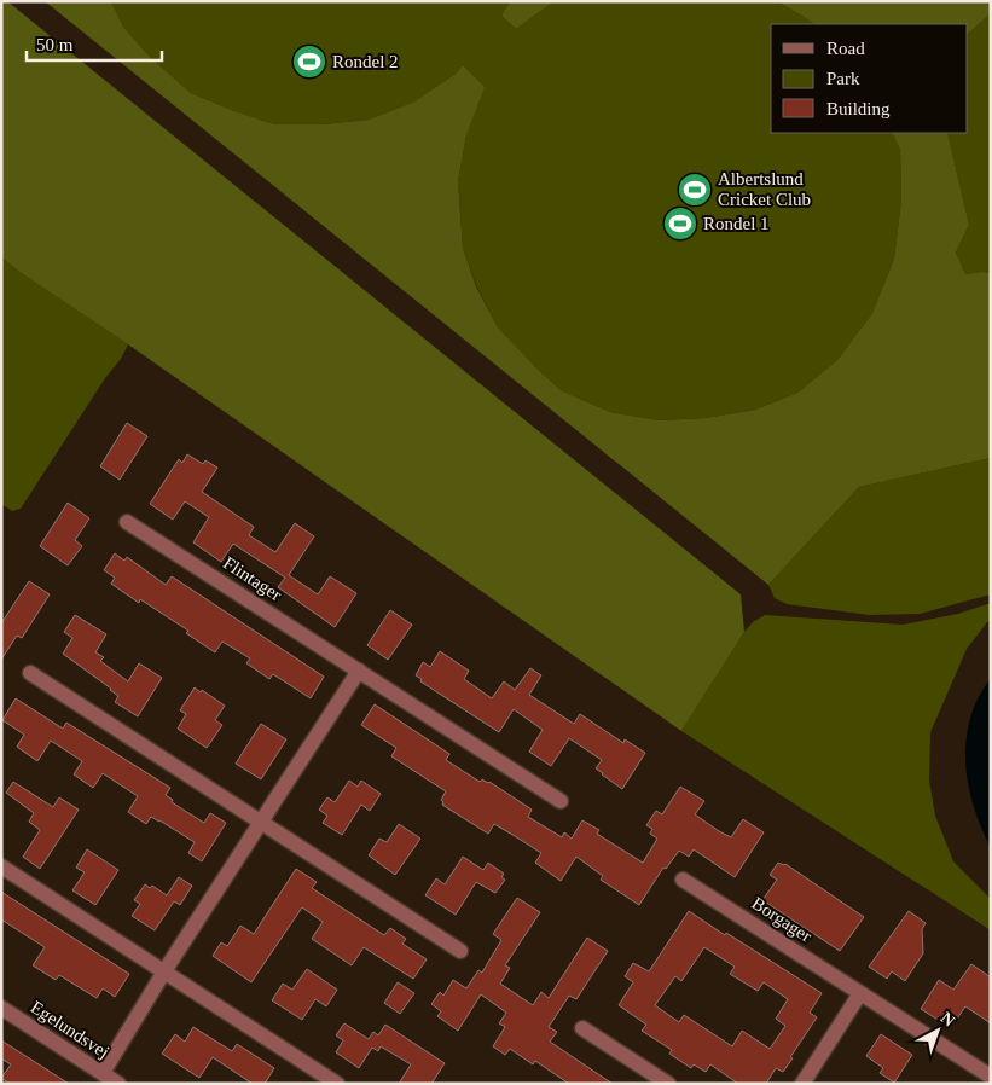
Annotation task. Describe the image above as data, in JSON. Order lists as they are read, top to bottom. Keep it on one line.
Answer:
{"streets":{"street":["Flintager","Borgager","Egelundsvej"]},"places":{"sports":["Rondel 2","Albertslund Cricket Club","Rondel 1"]},"legend":["Road","Park","Building"],"scale_bar":"50 m","north":"top right"}
